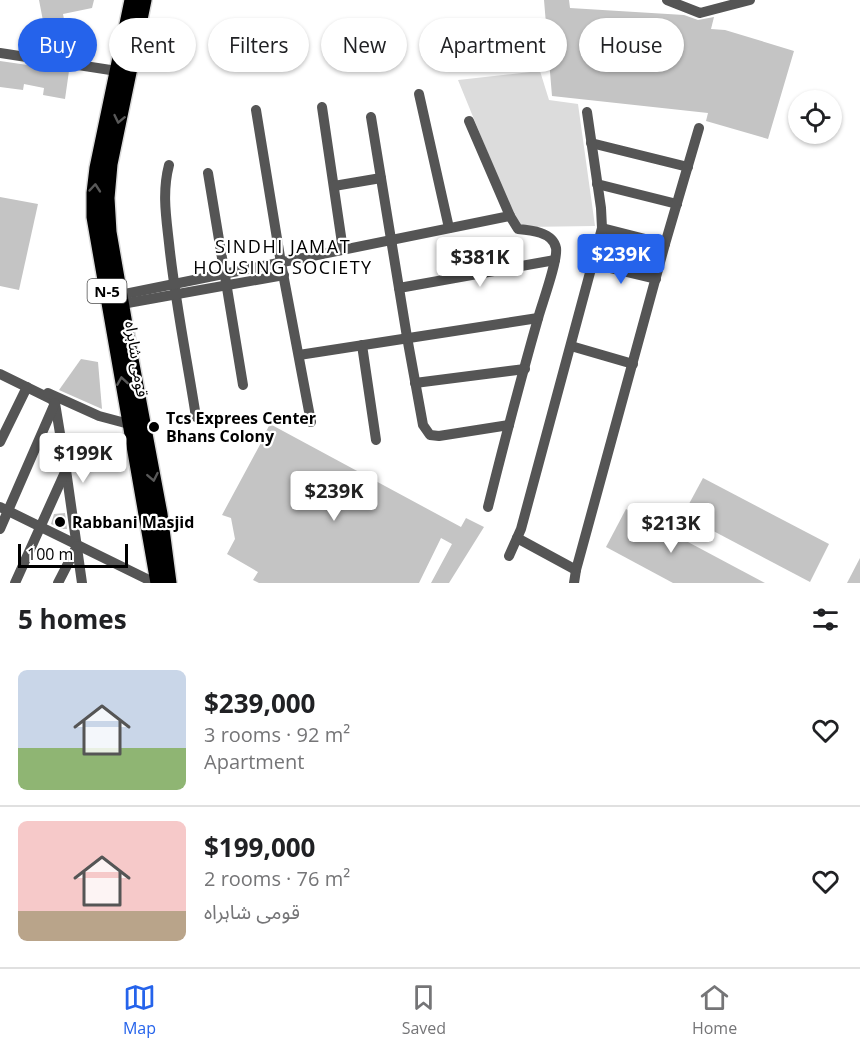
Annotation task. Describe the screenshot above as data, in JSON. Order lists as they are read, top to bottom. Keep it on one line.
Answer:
{"streets":{"highway":["N-5","قومی شاہراہ"]},"districts":["SINDHI JAMAT HOUSING SOCIETY"],"places":["Tcs Exprees Center Bhans Colony","Rabbani Masjid"],"scale_bar":"100 m","page":{"chip":["Buy","Rent","Filters","New","Apartment","House"],"price":["$239K","$381K","$199K","$239K","$213K"],"scale":"100 m","heading":"5 homes","list":[{"name":"$239,000","note":"3 rooms · 92 m² · Apartment"},{"name":"$199,000","note":"2 rooms · 76 m² · قومی شاہراہ"}],"tabs":["Map","Saved","Home"]}}
